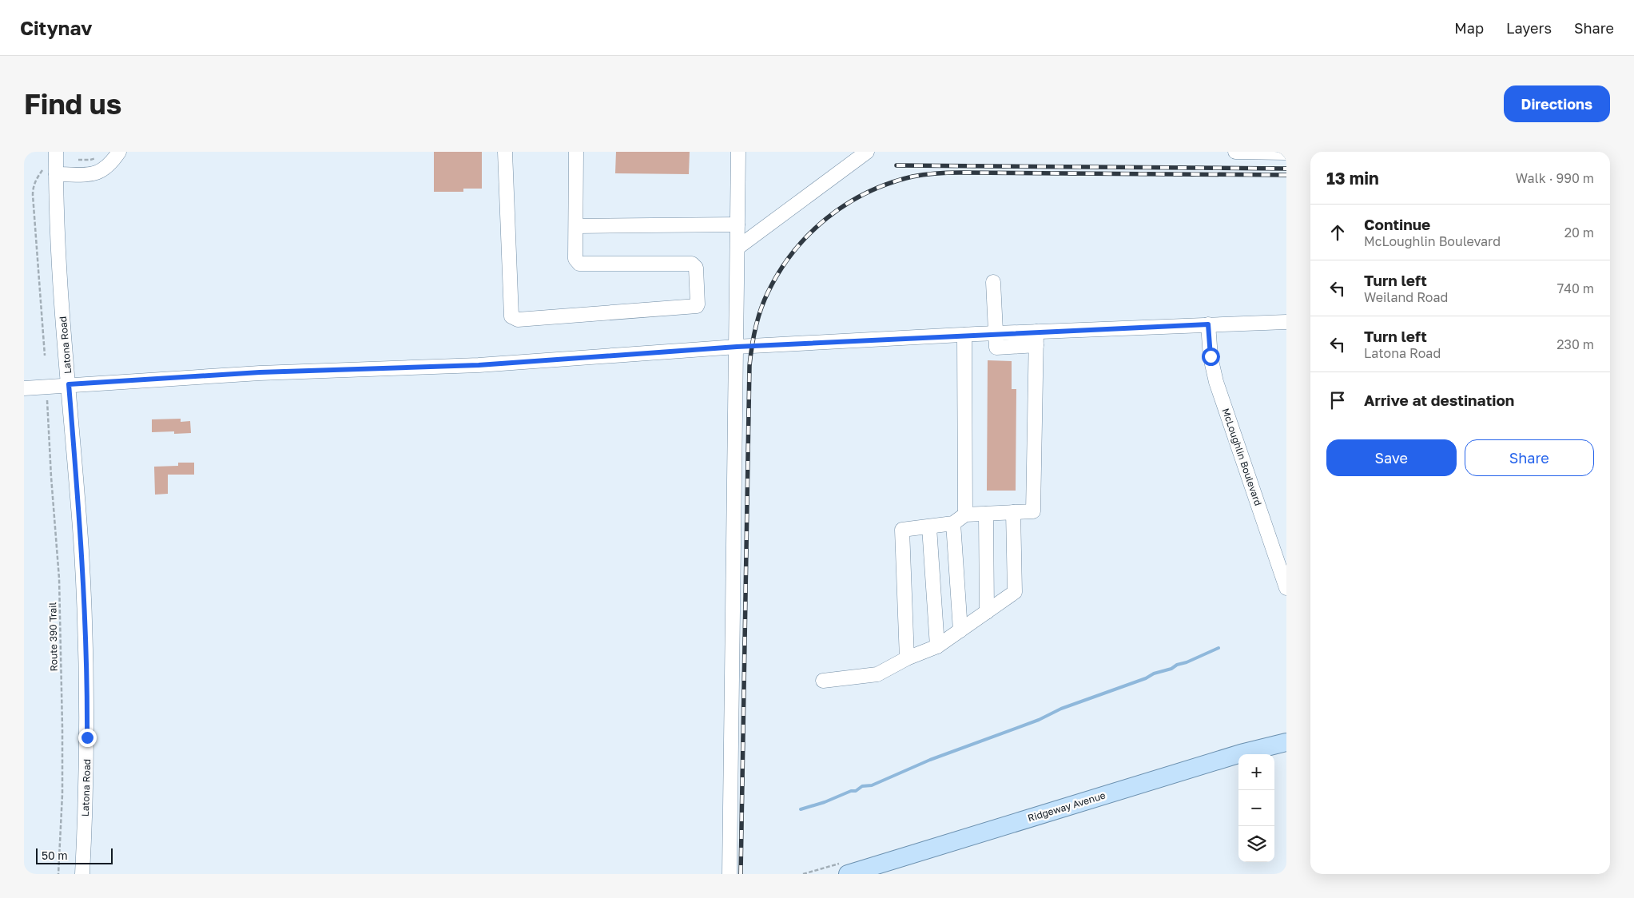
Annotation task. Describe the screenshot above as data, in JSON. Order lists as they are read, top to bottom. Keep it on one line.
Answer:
{"streets":{"main road":["Ridgeway Avenue"],"street":["Latona Road","McLoughlin Boulevard"],"path":["Route 390 Trail"]},"scale_bar":"50 m","page":{"header":"Citynav","nav":["Map","Layers","Share"],"buttons":["Directions",["Save","Share"]],"title":"Find us","heading":["13 min","Walk · 990 m"],"list":[["Continue","McLoughlin Boulevard","20 m"],["Turn left","Weiland Road","740 m"],["Turn left","Latona Road","230 m"],"Arrive at destination"],"map_buttons":["+","−"],"scale":"50 m"}}
